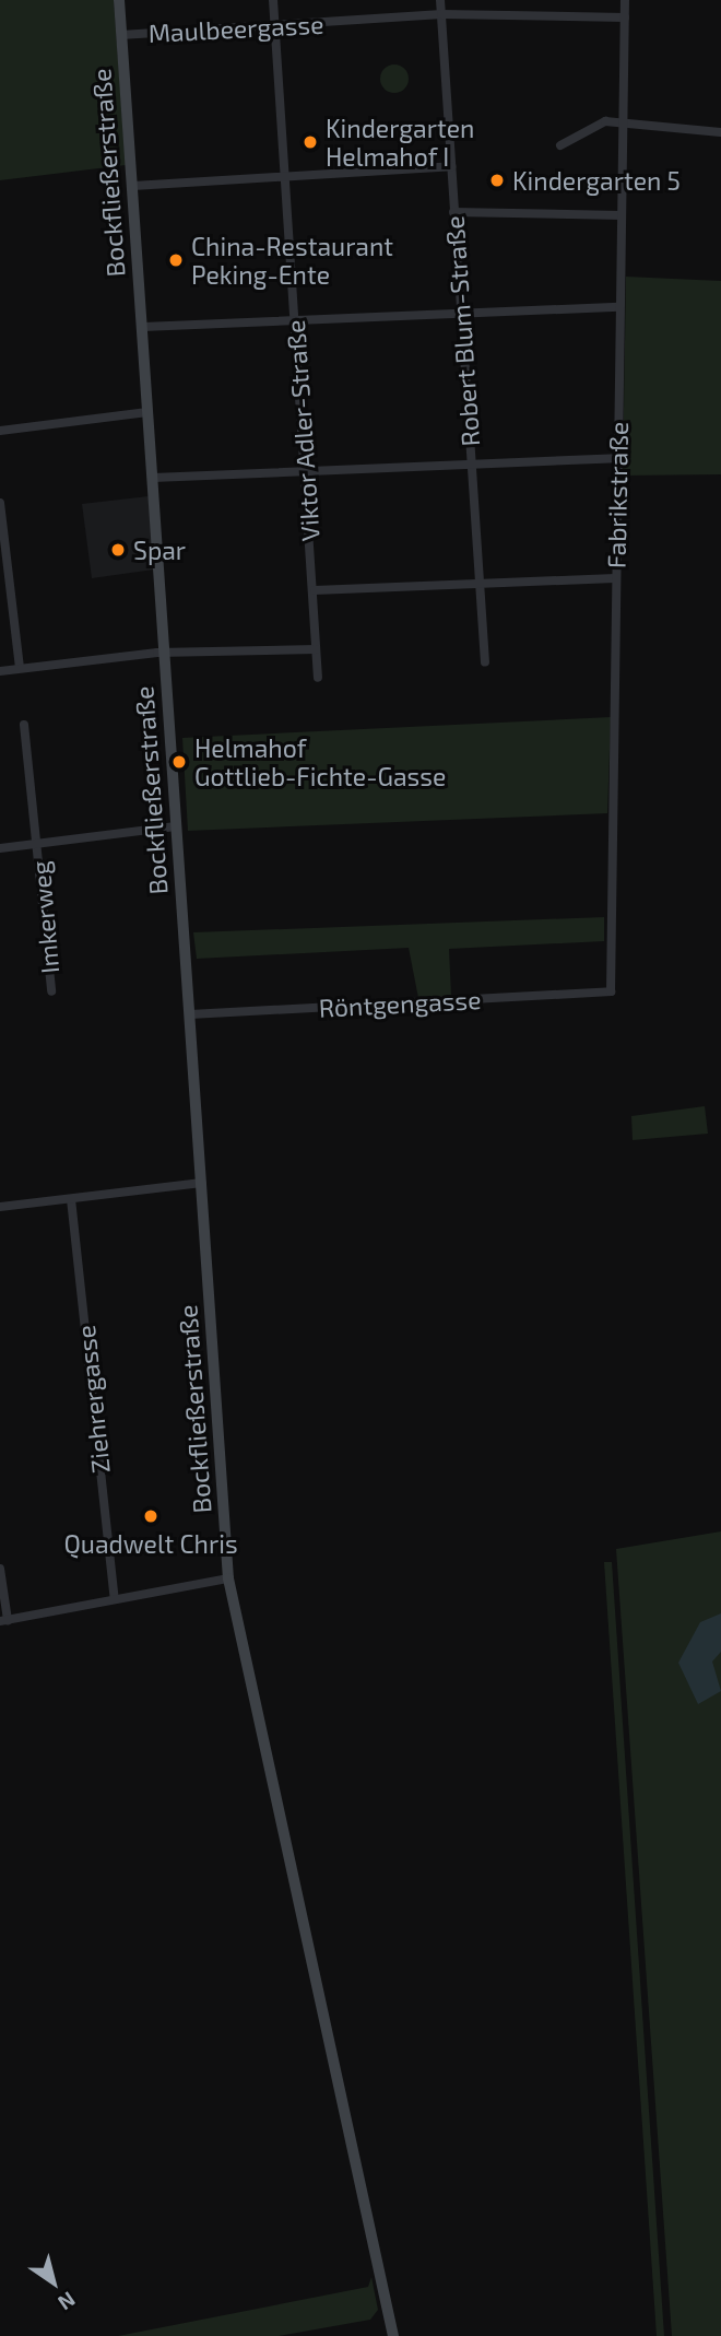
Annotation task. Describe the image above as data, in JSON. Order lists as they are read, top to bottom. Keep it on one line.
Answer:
{"streets":{"main road":["Bockfließerstraße"],"street":["Maulbeergasse","Robert Blum-Straße","Viktor Adler-Straße","Fabrikstraße","Imkerweg","Röntgengasse","Ziehrergasse"]},"crossings":[["Maulbeergasse","Bockfließerstraße"],["Maulbeergasse","Robert Blum-Straße"],["Maulbeergasse","Viktor Adler-Straße"],["Maulbeergasse","Fabrikstraße"],["Bockfließerstraße","Röntgengasse"],["Fabrikstraße","Röntgengasse"]],"places":["Kindergarten Helmahof I","Kindergarten 5","China-Restaurant Peking-Ente","Spar","Helmahof Gottlieb-Fichte-Gasse","Quadwelt Chris"],"north":"bottom right"}
